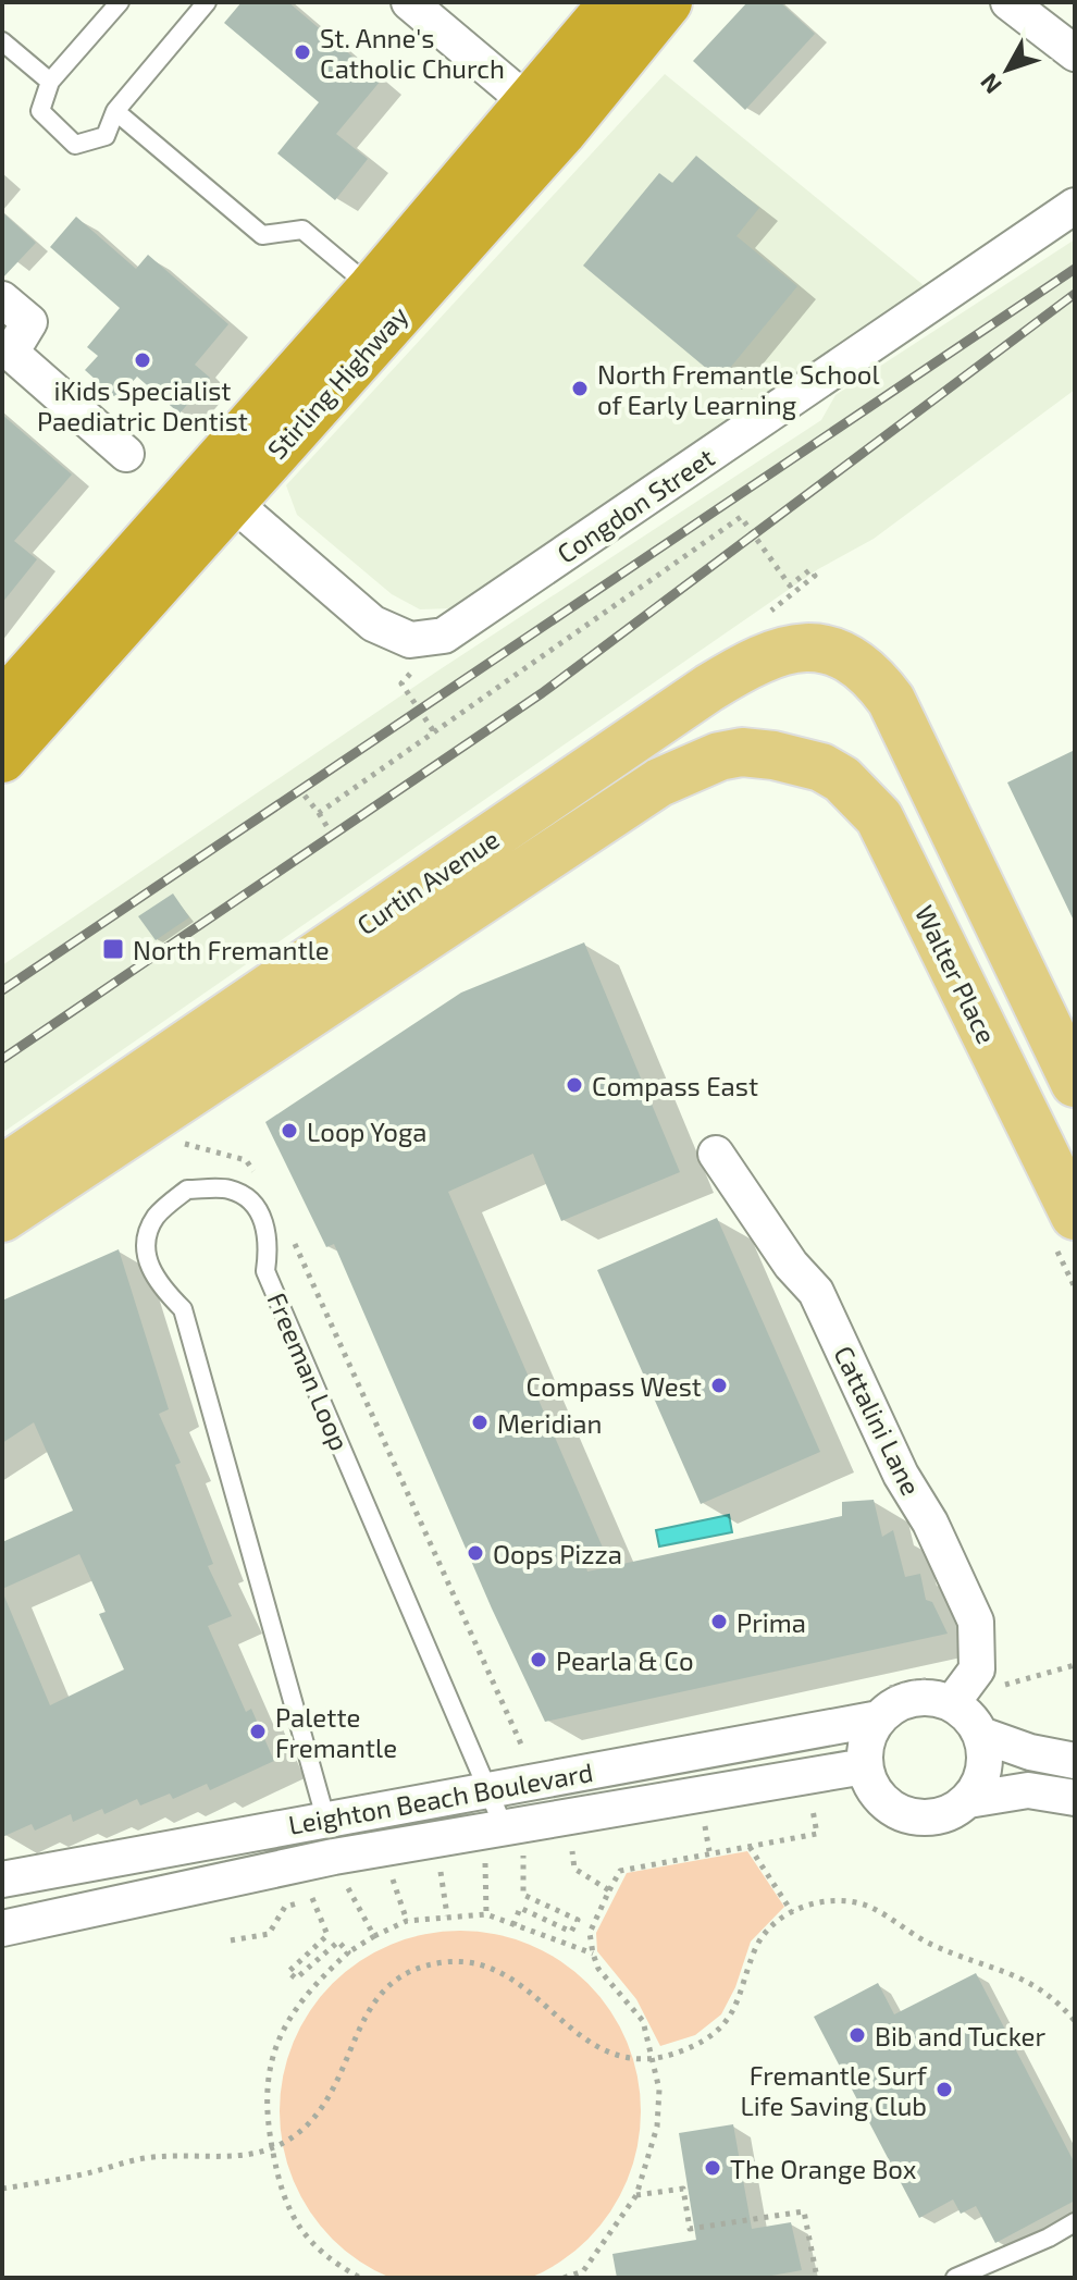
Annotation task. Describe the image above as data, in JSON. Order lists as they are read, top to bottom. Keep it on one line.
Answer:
{"streets":{"highway":["Stirling Highway"],"main road":["Curtin Avenue","Walter Place"],"street":["Congdon Street","Cattalini Lane","Leighton Beach Boulevard"],"lane":["Freeman Loop"]},"crossings":[["Stirling Highway","Congdon Street"],["Curtin Avenue","Walter Place"],["Freeman Loop","Leighton Beach Boulevard"],["Cattalini Lane","Leighton Beach Boulevard"]],"places":{"other":["St. Anne's Catholic Church","iKids Specialist Paediatric Dentist","North Fremantle School of Early Learning","Compass East","Loop Yoga","Compass West","Meridian","Oops Pizza","Prima","Pearla & Co","Palette Fremantle","Bib and Tucker","Fremantle Surf Life Saving Club","The Orange Box"],"transit":["North Fremantle"]},"north":"bottom left"}
